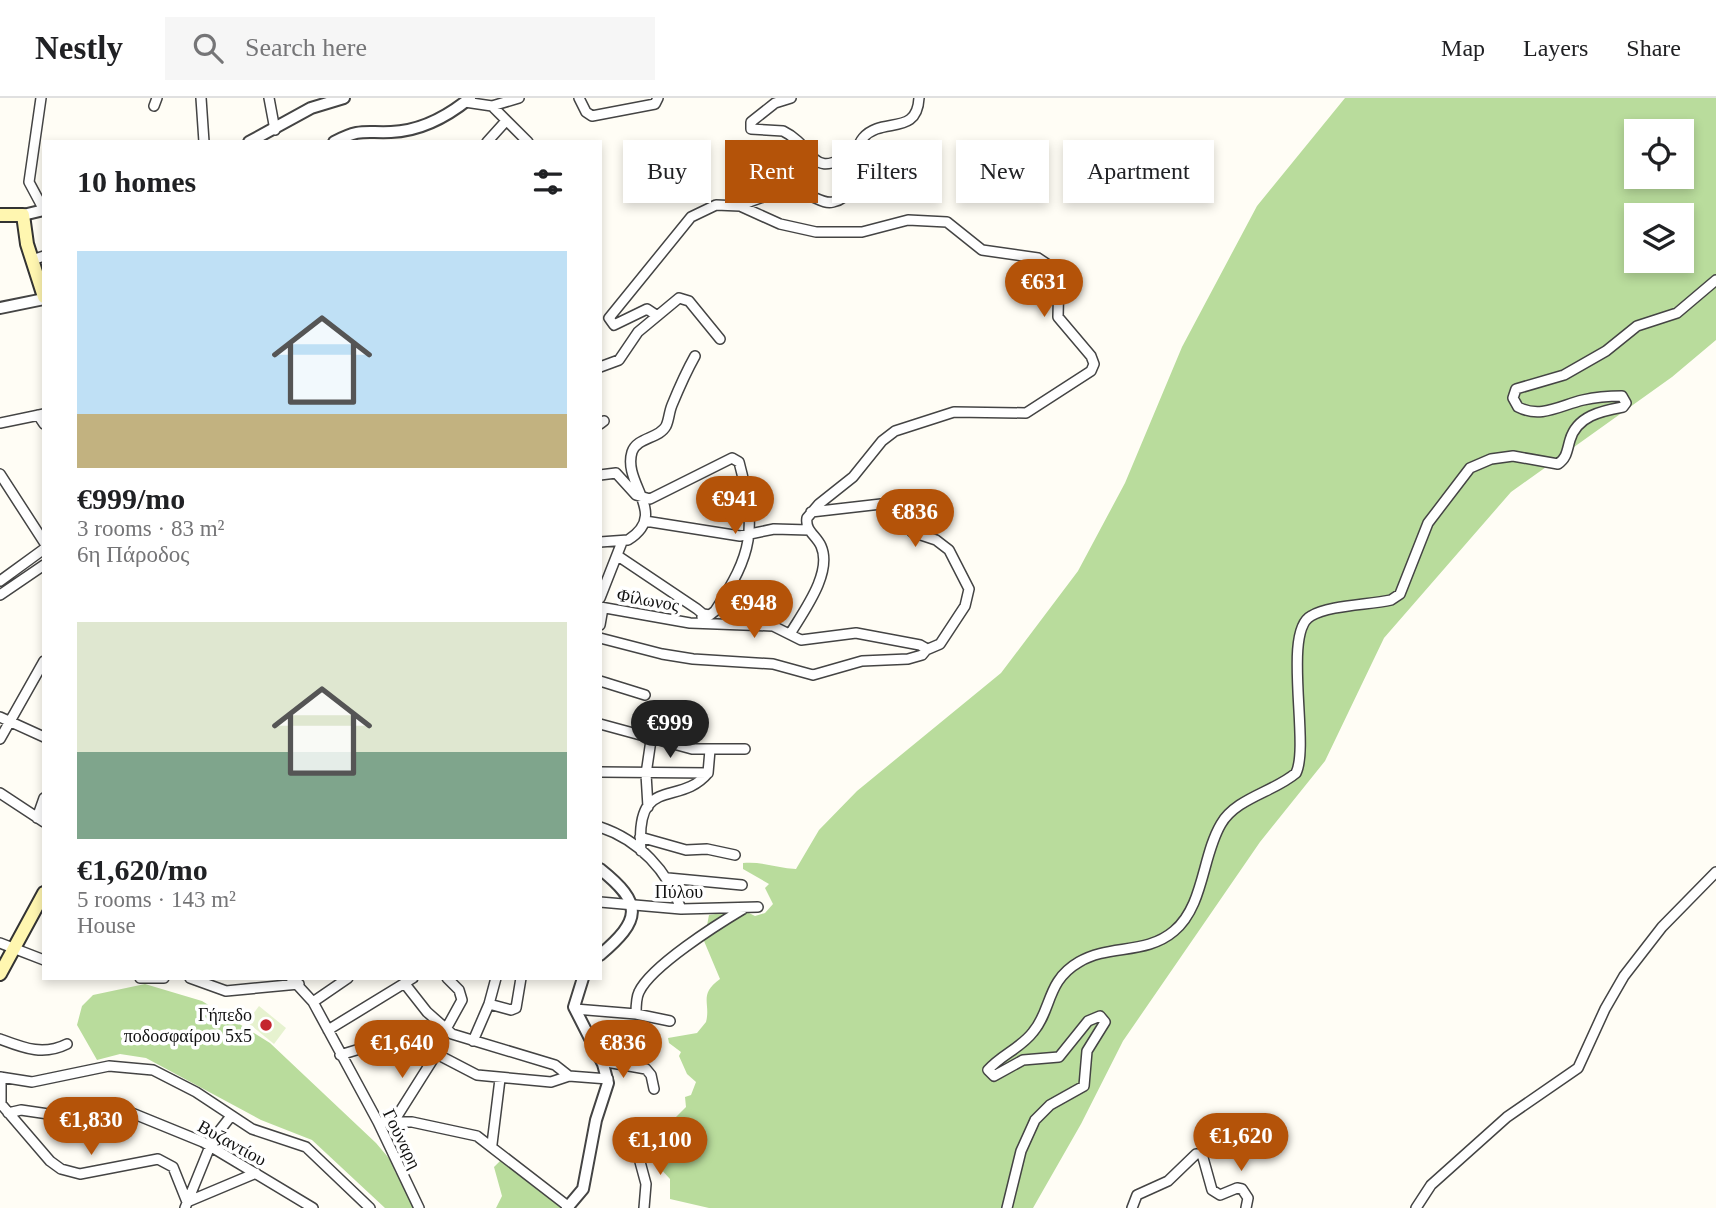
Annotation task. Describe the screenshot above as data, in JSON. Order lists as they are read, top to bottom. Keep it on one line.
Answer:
{"streets":{"street":["Φίλωνος","Πύλου","Γούναρη","Βυζαντίου"]},"places":["Γήπεδο ποδοσφαίρου 5x5"],"page":{"header":"Nestly","search":"Search here","nav":["Map","Layers","Share"],"chip":["Buy","Rent","Filters","New","Apartment"],"heading":"10 homes","list":[{"name":"€999/mo","note":"3 rooms · 83 m² · 6η Πάροδος"},{"name":"€1,620/mo","note":"5 rooms · 143 m² · House"}],"price":["€631","€941","€836","€948","€999","€1,640","€836","€1,830","€1,620","€1,100"]}}
